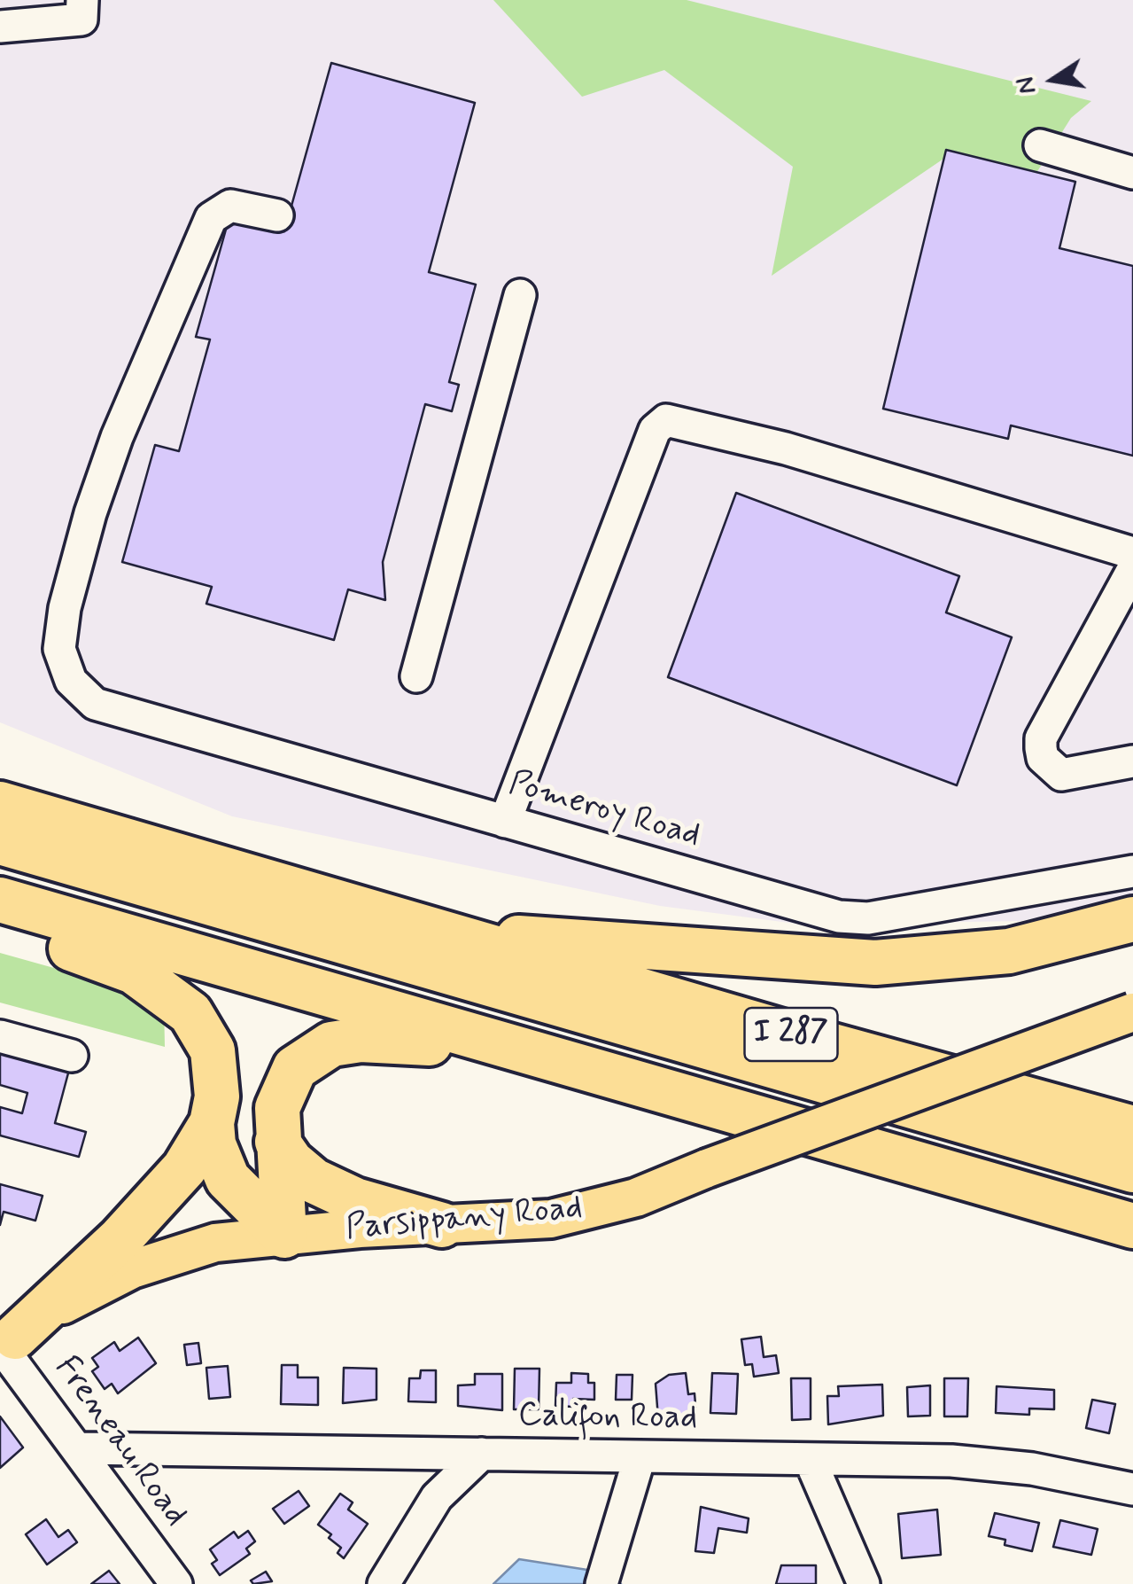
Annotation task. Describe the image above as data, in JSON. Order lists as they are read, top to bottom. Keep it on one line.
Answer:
{"streets":{"highway":["I 287"],"main road":["Parsippany Road"],"street":["Pomeroy Road","Califon Road","Freneau Road"]},"crossings":[["Parsippany Road","Freneau Road"],["Califon Road","Freneau Road"]],"north":"left"}
